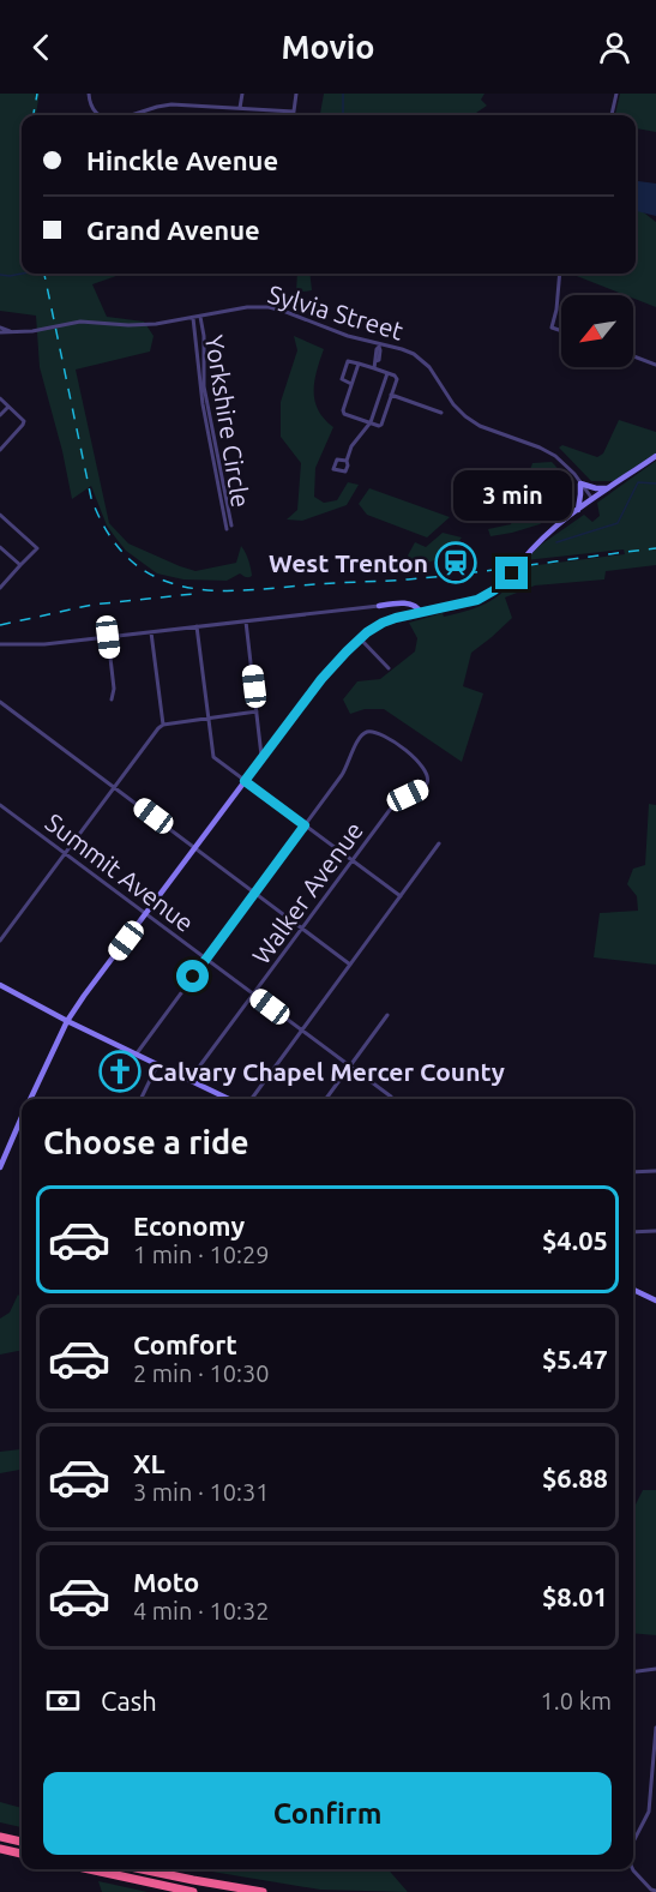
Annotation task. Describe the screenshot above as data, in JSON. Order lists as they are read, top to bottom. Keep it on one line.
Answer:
{"streets":{"street":["Sylvia Street","Yorkshire Circle","Summit Avenue","Walker Avenue"]},"crossings":[["Sylvia Street","Yorkshire Circle"],["Summit Avenue","Walker Avenue"]],"places":{"station":["West Trenton"],"church":["Calvary Chapel Mercer County"]},"north":"bottom left","page":{"header":"Movio","banner":["Hinckle Avenue","Grand Avenue"],"bubble":"3 min","heading":"Choose a ride","list":[{"name":"Economy","note":"1 min · 10:29","value":"$4.05"},{"name":"Comfort","note":"2 min · 10:30","value":"$5.47"},{"name":"XL","note":"3 min · 10:31","value":"$6.88"},{"name":"Moto","note":"4 min · 10:32","value":"$8.01"}],"pay":["Cash","1.0 km"],"buttons":"Confirm"}}
